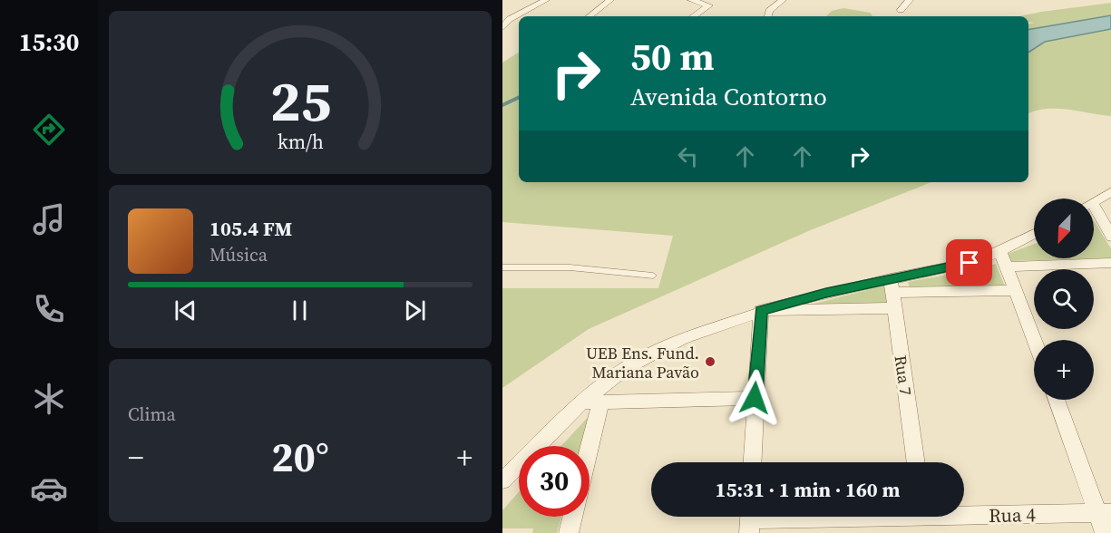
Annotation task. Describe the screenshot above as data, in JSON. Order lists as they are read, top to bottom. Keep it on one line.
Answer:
{"streets":{"street":["Rua 7","Rua 4"]},"places":["UEB Ens. Fund. Mariana Pavão"],"north":"bottom left","page":{"tabs":"15:30","turn":["50 m","Avenida Contorno"],"map_buttons":"+","song":["105.4 FM","Música"],"tile":"Clima","heat":["−","20°","+"],"limit":"30","trip":"15:31 · 1 min · 160 m","gauge":["25","km/h"]}}
